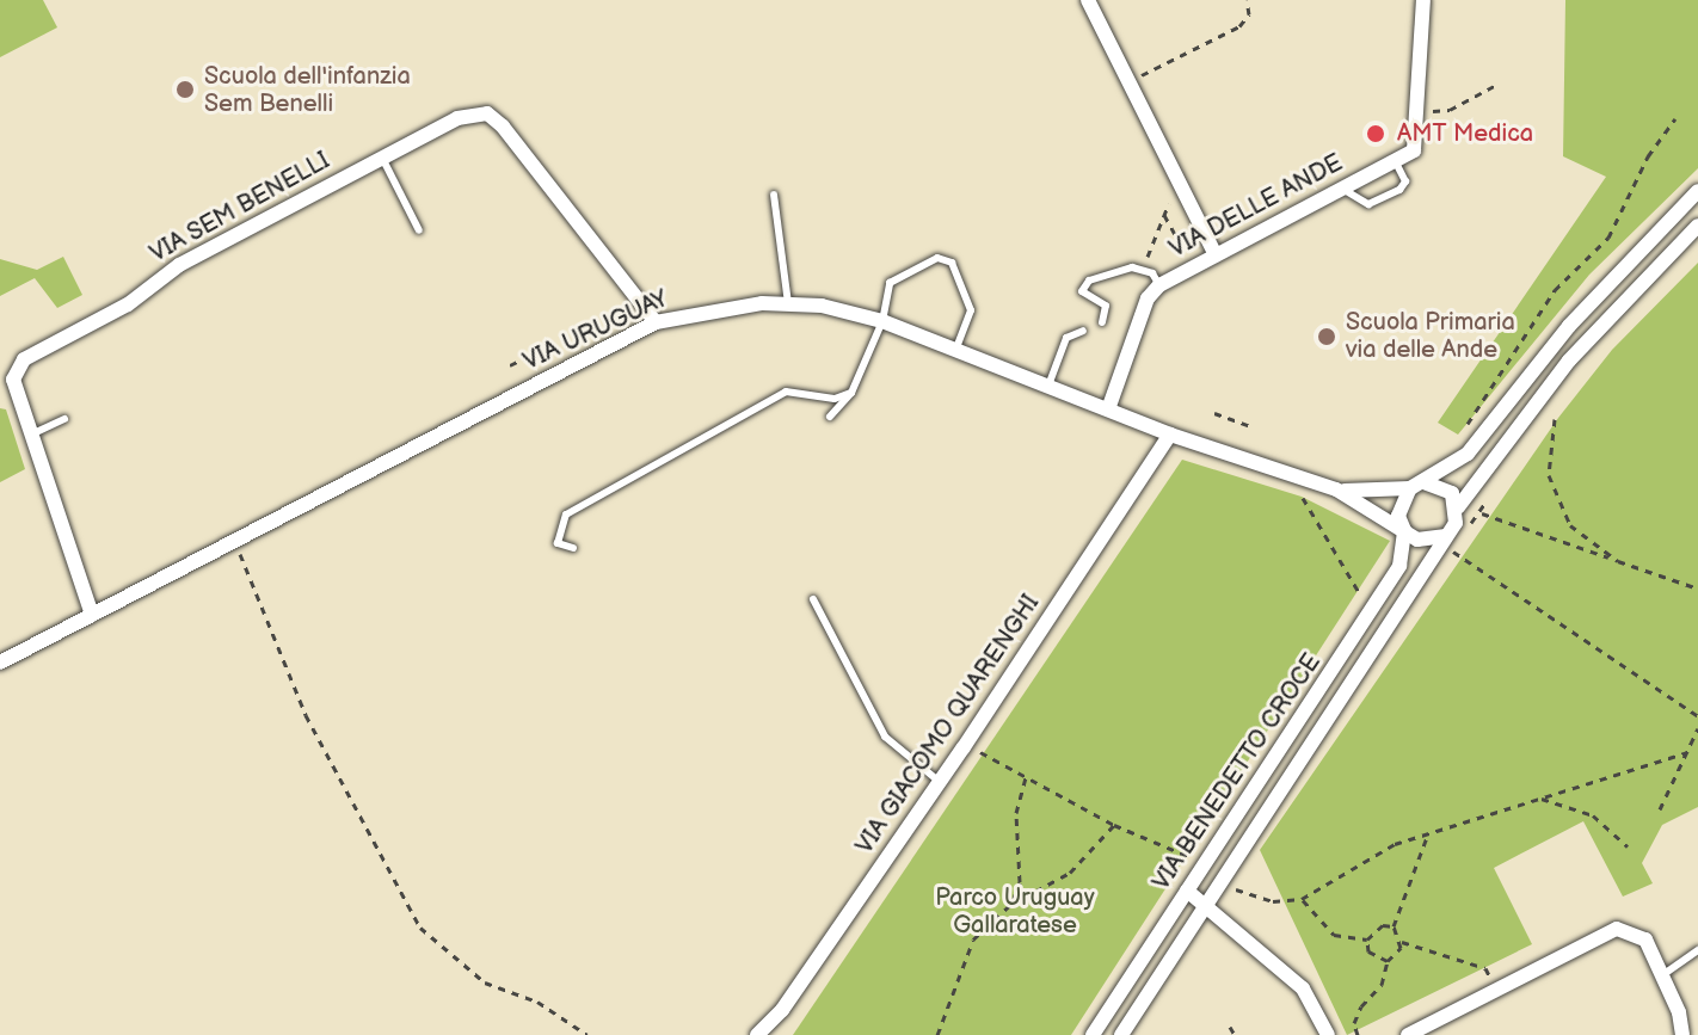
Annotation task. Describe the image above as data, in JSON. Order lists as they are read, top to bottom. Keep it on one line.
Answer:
{"streets":{"street":["VIA DELLE ANDE","VIA SEM BENELLI","VIA URUGUAY","VIA GIACOMO QUARENGHI","VIA BENEDETTO CROCE"]},"crossings":[["VIA DELLE ANDE","VIA URUGUAY"],["VIA SEM BENELLI","VIA URUGUAY"],["VIA URUGUAY","VIA GIACOMO QUARENGHI"],["VIA URUGUAY","VIA BENEDETTO CROCE"]],"parks":["Parco Uruguay Gallaratese"],"places":["Scuola dell'infanzia Sem Benelli","AMT Medica","Scuola Primaria via delle Ande"]}
